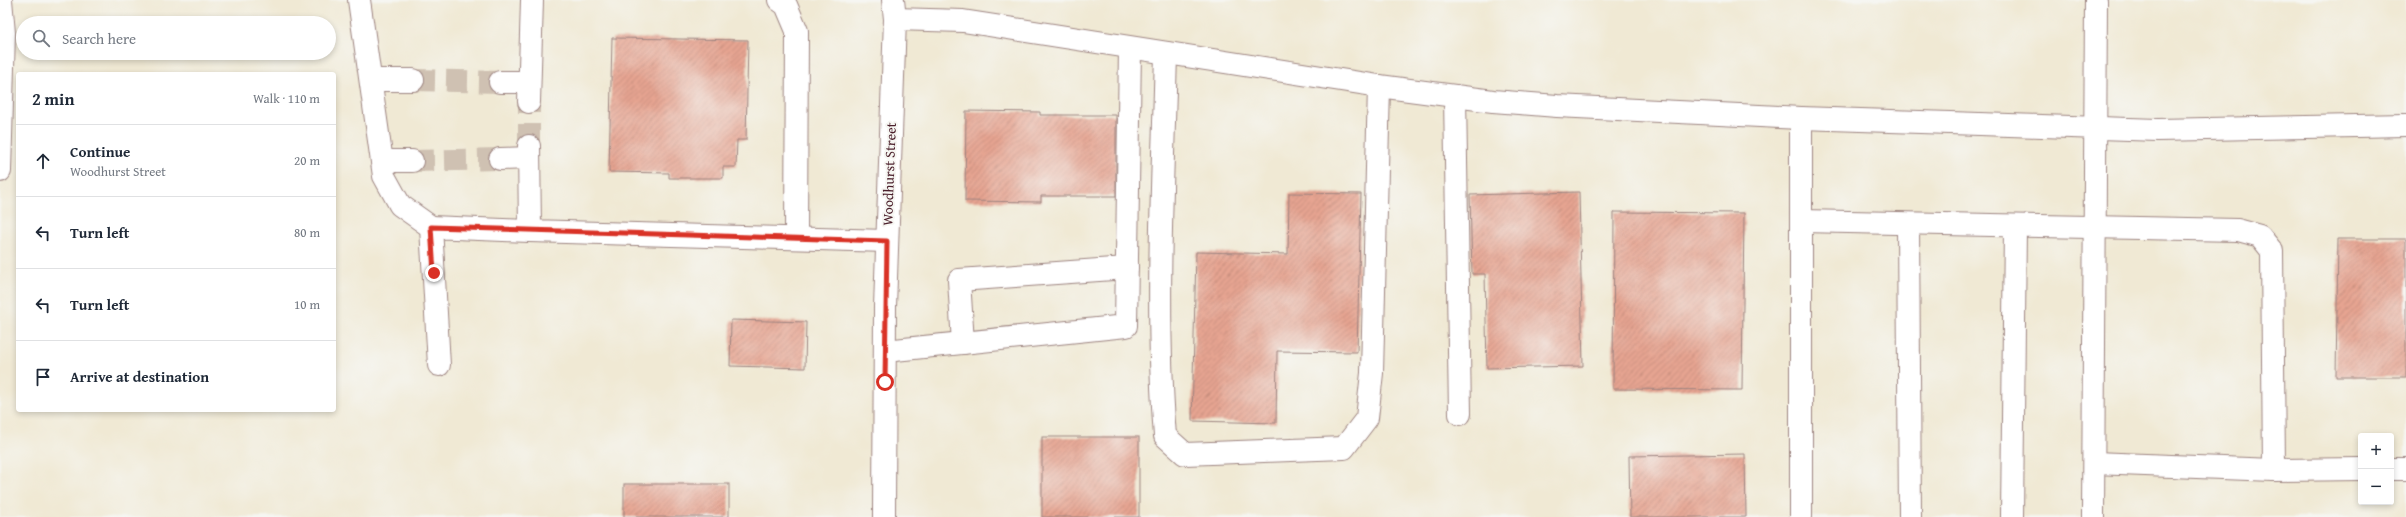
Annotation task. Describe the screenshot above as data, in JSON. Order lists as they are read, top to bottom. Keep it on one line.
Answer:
{"streets":{"street":["Woodhurst Street"]},"page":{"search":"Search here","heading":["2 min","Walk · 110 m"],"list":[["Continue","Woodhurst Street","20 m"],["Turn left","80 m"],["Turn left","10 m"],"Arrive at destination"],"map_buttons":["+","−"]}}
